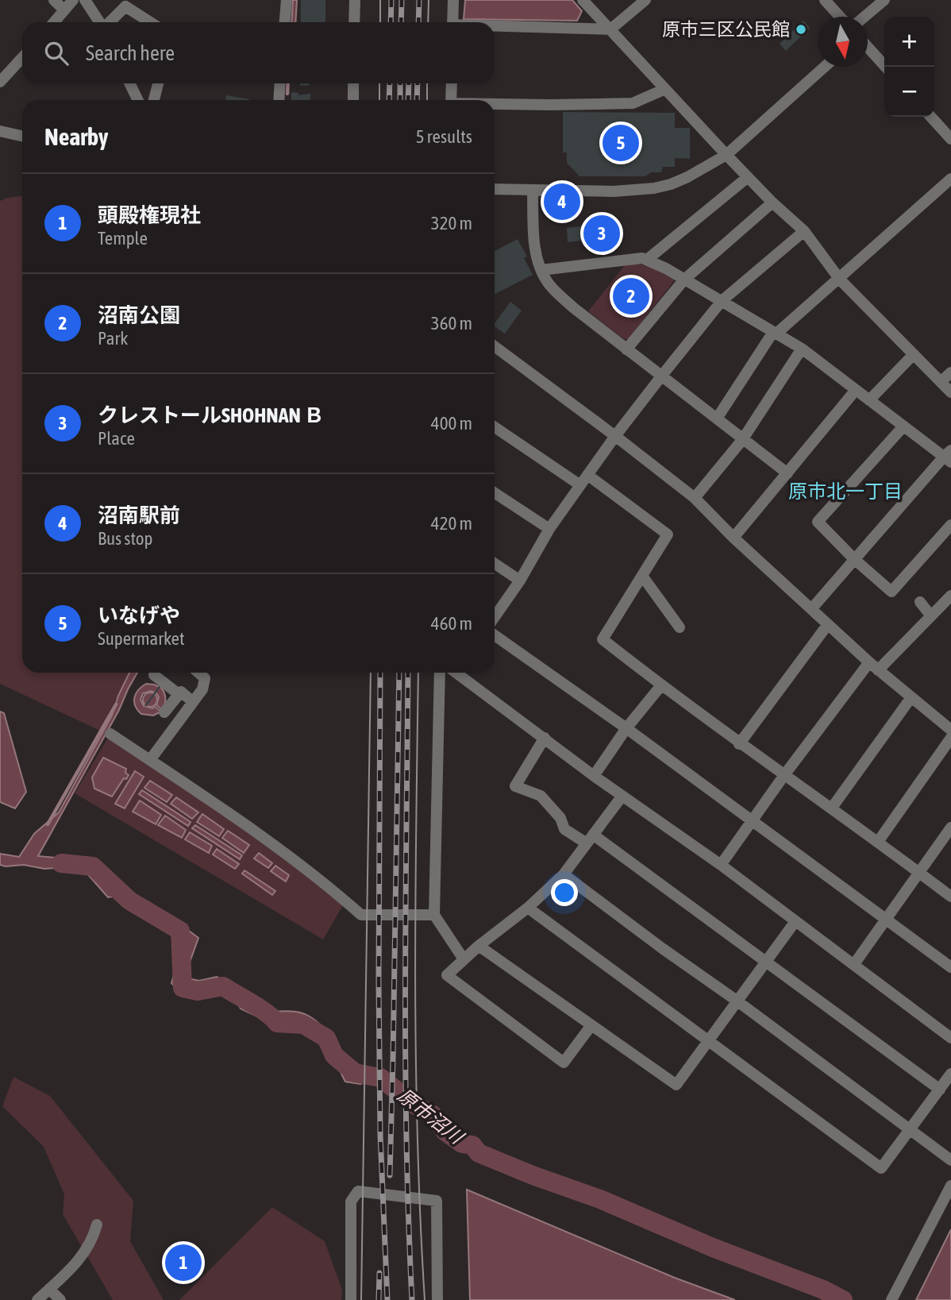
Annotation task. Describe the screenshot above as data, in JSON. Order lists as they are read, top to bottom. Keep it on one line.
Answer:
{"districts":["原市北一丁目"],"water":["原市沼川"],"places":["原市三区公民館"],"north":"bottom","page":{"map_buttons":["+","−"],"search":"Search here","heading":["Nearby","5 results"],"pins":["5","4","3","2","1"],"list":[{"mark":"1","name":"頭殿権現社","note":"Temple","value":"320 m"},{"mark":"2","name":"沼南公園","note":"Park","value":"360 m"},{"mark":"3","name":"クレストールSHOHNAN Ｂ","note":"Place","value":"400 m"},{"mark":"4","name":"沼南駅前","note":"Bus stop","value":"420 m"},{"mark":"5","name":"いなげや","note":"Supermarket","value":"460 m"}]}}
